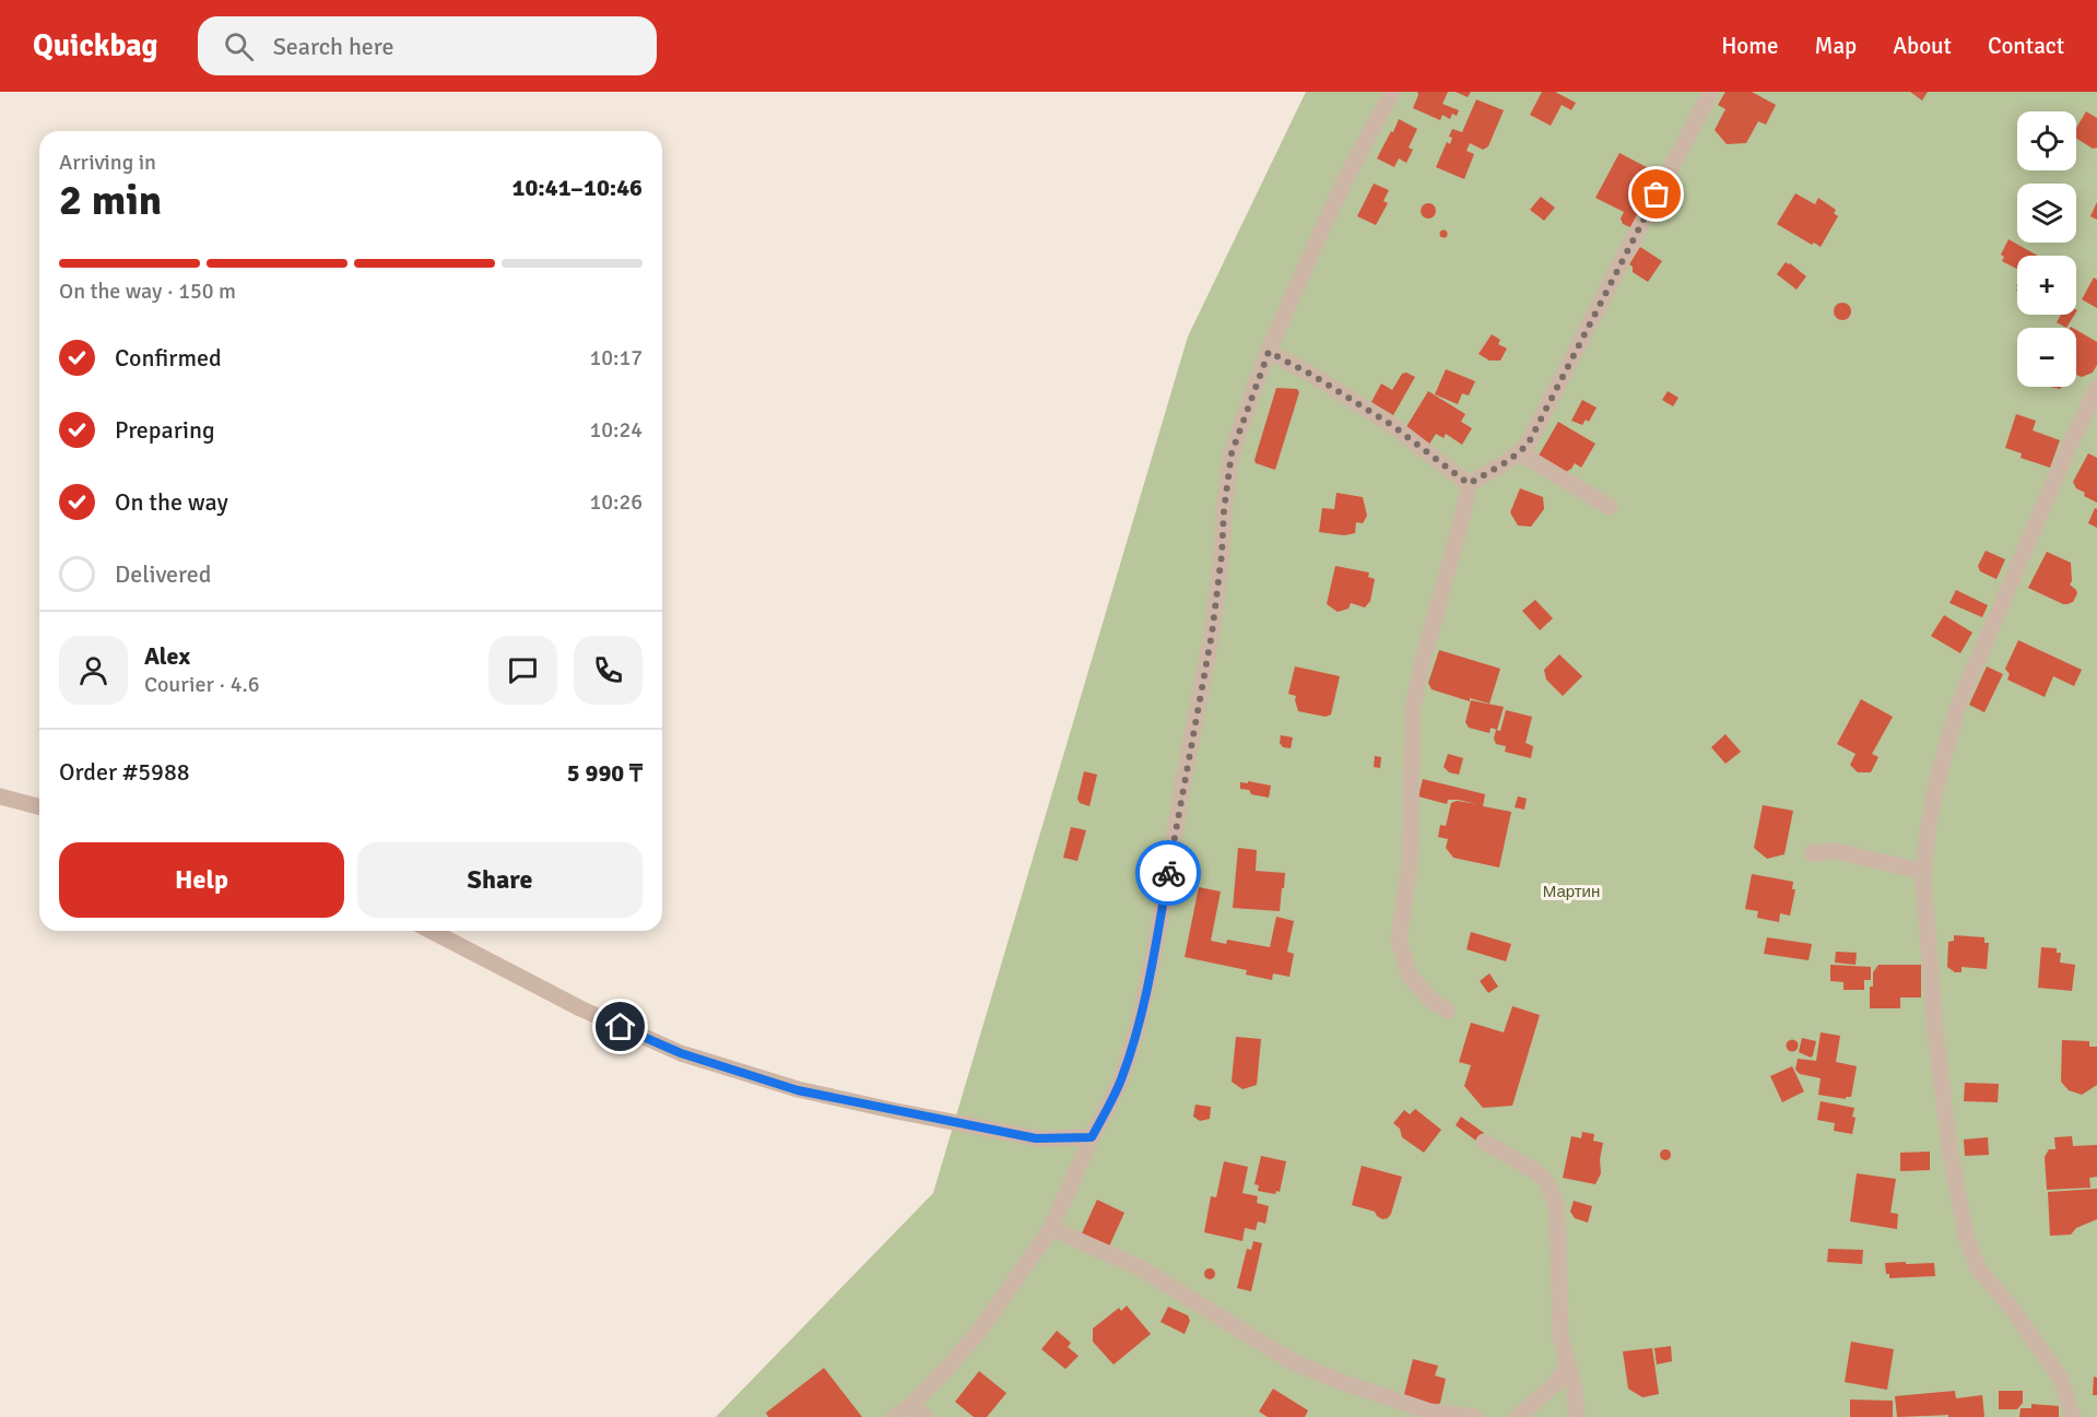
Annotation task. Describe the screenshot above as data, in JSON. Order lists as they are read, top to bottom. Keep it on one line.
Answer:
{"parks":["Мартин"],"page":{"header":"Quickbag","search":"Search here","nav":["Home","Map","About","Contact"],"map_buttons":["+","−"],"heading":["2 min","Arriving in","10:41–10:46"],"panel":["Alex","Courier · 4.6","Order #5988","5 990 ₸"],"bar":"On the way · 150 m","list":[["Confirmed","10:17"],["Preparing","10:24"],["On the way","10:26"],"Delivered"],"buttons":["Help","Share"]}}
